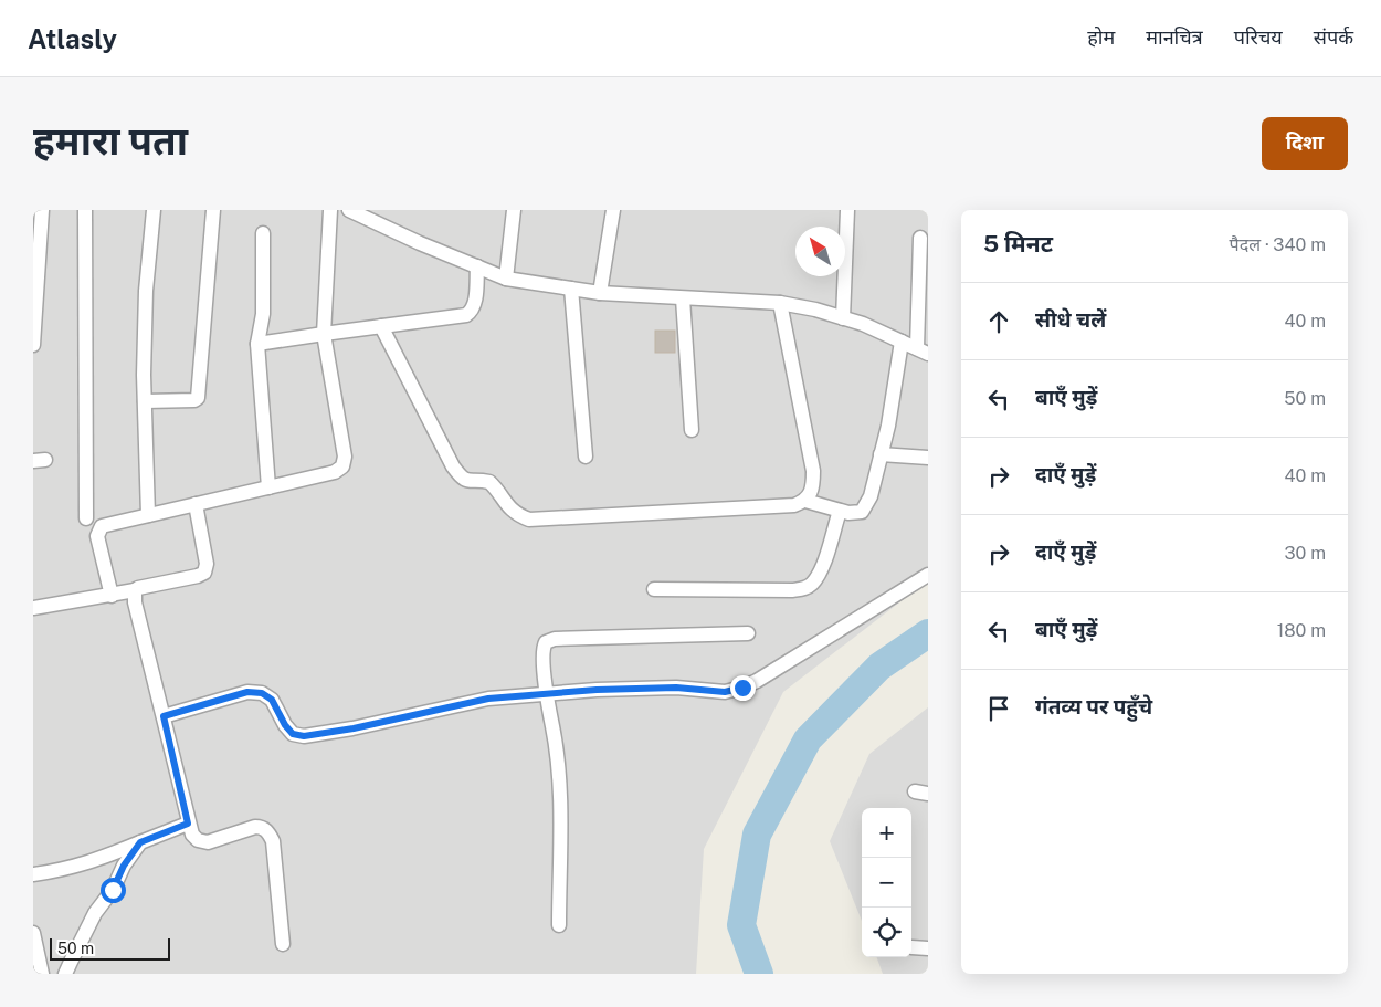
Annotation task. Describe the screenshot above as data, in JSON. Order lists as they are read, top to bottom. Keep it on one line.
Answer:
{"scale_bar":"50 m","north":"top left","page":{"header":"Atlasly","nav":["होम","मानचित्र","परिचय","संपर्क"],"buttons":"दिशा","title":"हमारा पता","heading":["5 मिनट","पैदल · 340 m"],"list":[["सीधे चलें","40 m"],["बाएँ मुड़ें","50 m"],["दाएँ मुड़ें","40 m"],["दाएँ मुड़ें","30 m"],["बाएँ मुड़ें","180 m"],"गंतव्य पर पहुँचे"],"map_buttons":["+","−"],"scale":"50 m"}}
